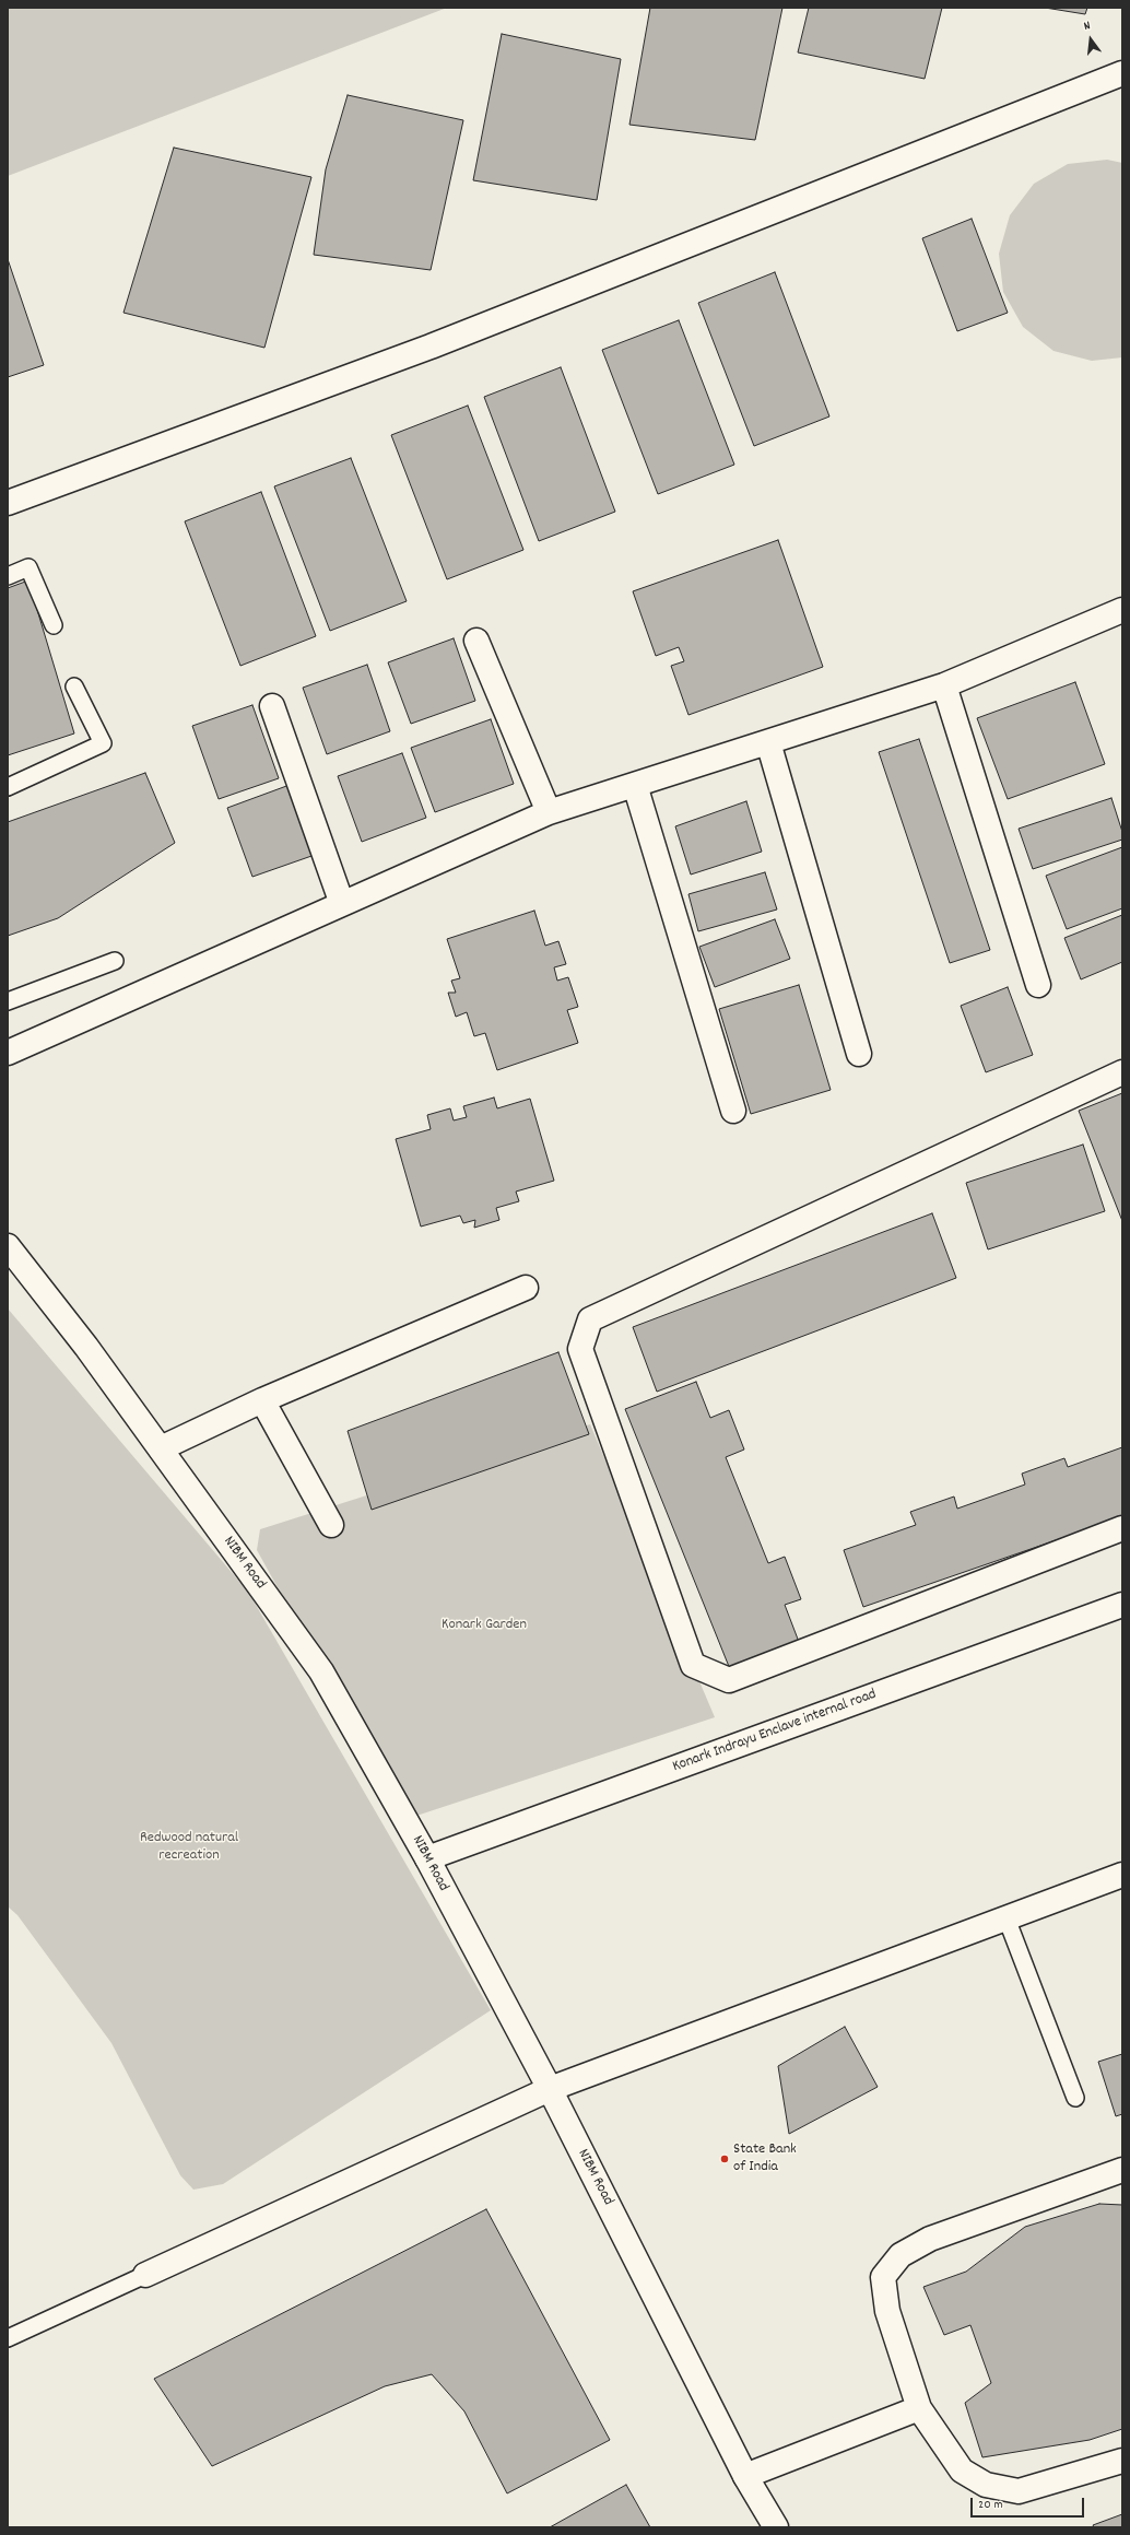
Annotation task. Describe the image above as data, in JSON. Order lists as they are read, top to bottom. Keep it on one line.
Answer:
{"streets":{"street":["NIBM Road","Konark Indrayu Enclave internal road"]},"crossings":[["NIBM Road","Konark Indrayu Enclave internal road"]],"parks":["Konark Garden","Redwood natural recreation"],"places":["State Bank of India"],"scale_bar":"20 m","north":"top"}
